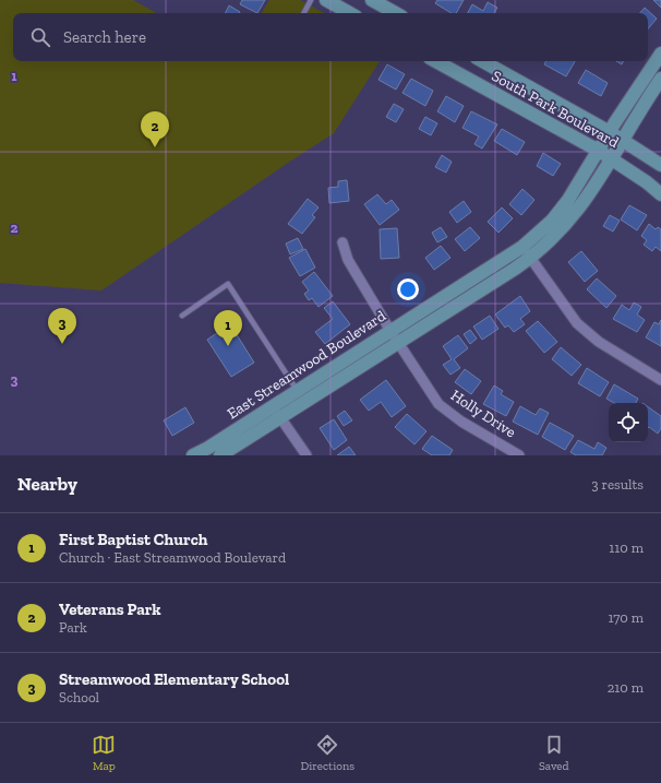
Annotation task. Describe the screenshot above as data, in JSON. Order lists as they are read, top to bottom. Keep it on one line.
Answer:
{"streets":{"street":["South Park Boulevard","East Streamwood Boulevard","Holly Drive"]},"crossings":[["South Park Boulevard","East Streamwood Boulevard"],["East Streamwood Boulevard","Holly Drive"]],"page":{"search":"Search here","pins":["2","3","1"],"heading":["Nearby","3 results"],"list":[{"mark":"1","name":"First Baptist Church","note":"Church · East Streamwood Boulevard","value":"110 m"},{"mark":"2","name":"Veterans Park","note":"Park","value":"170 m"},{"mark":"3","name":"Streamwood Elementary School","note":"School","value":"210 m"}],"nav":["Map","Directions","Saved"]},"grid":{"rows":["1","2","3"]}}
